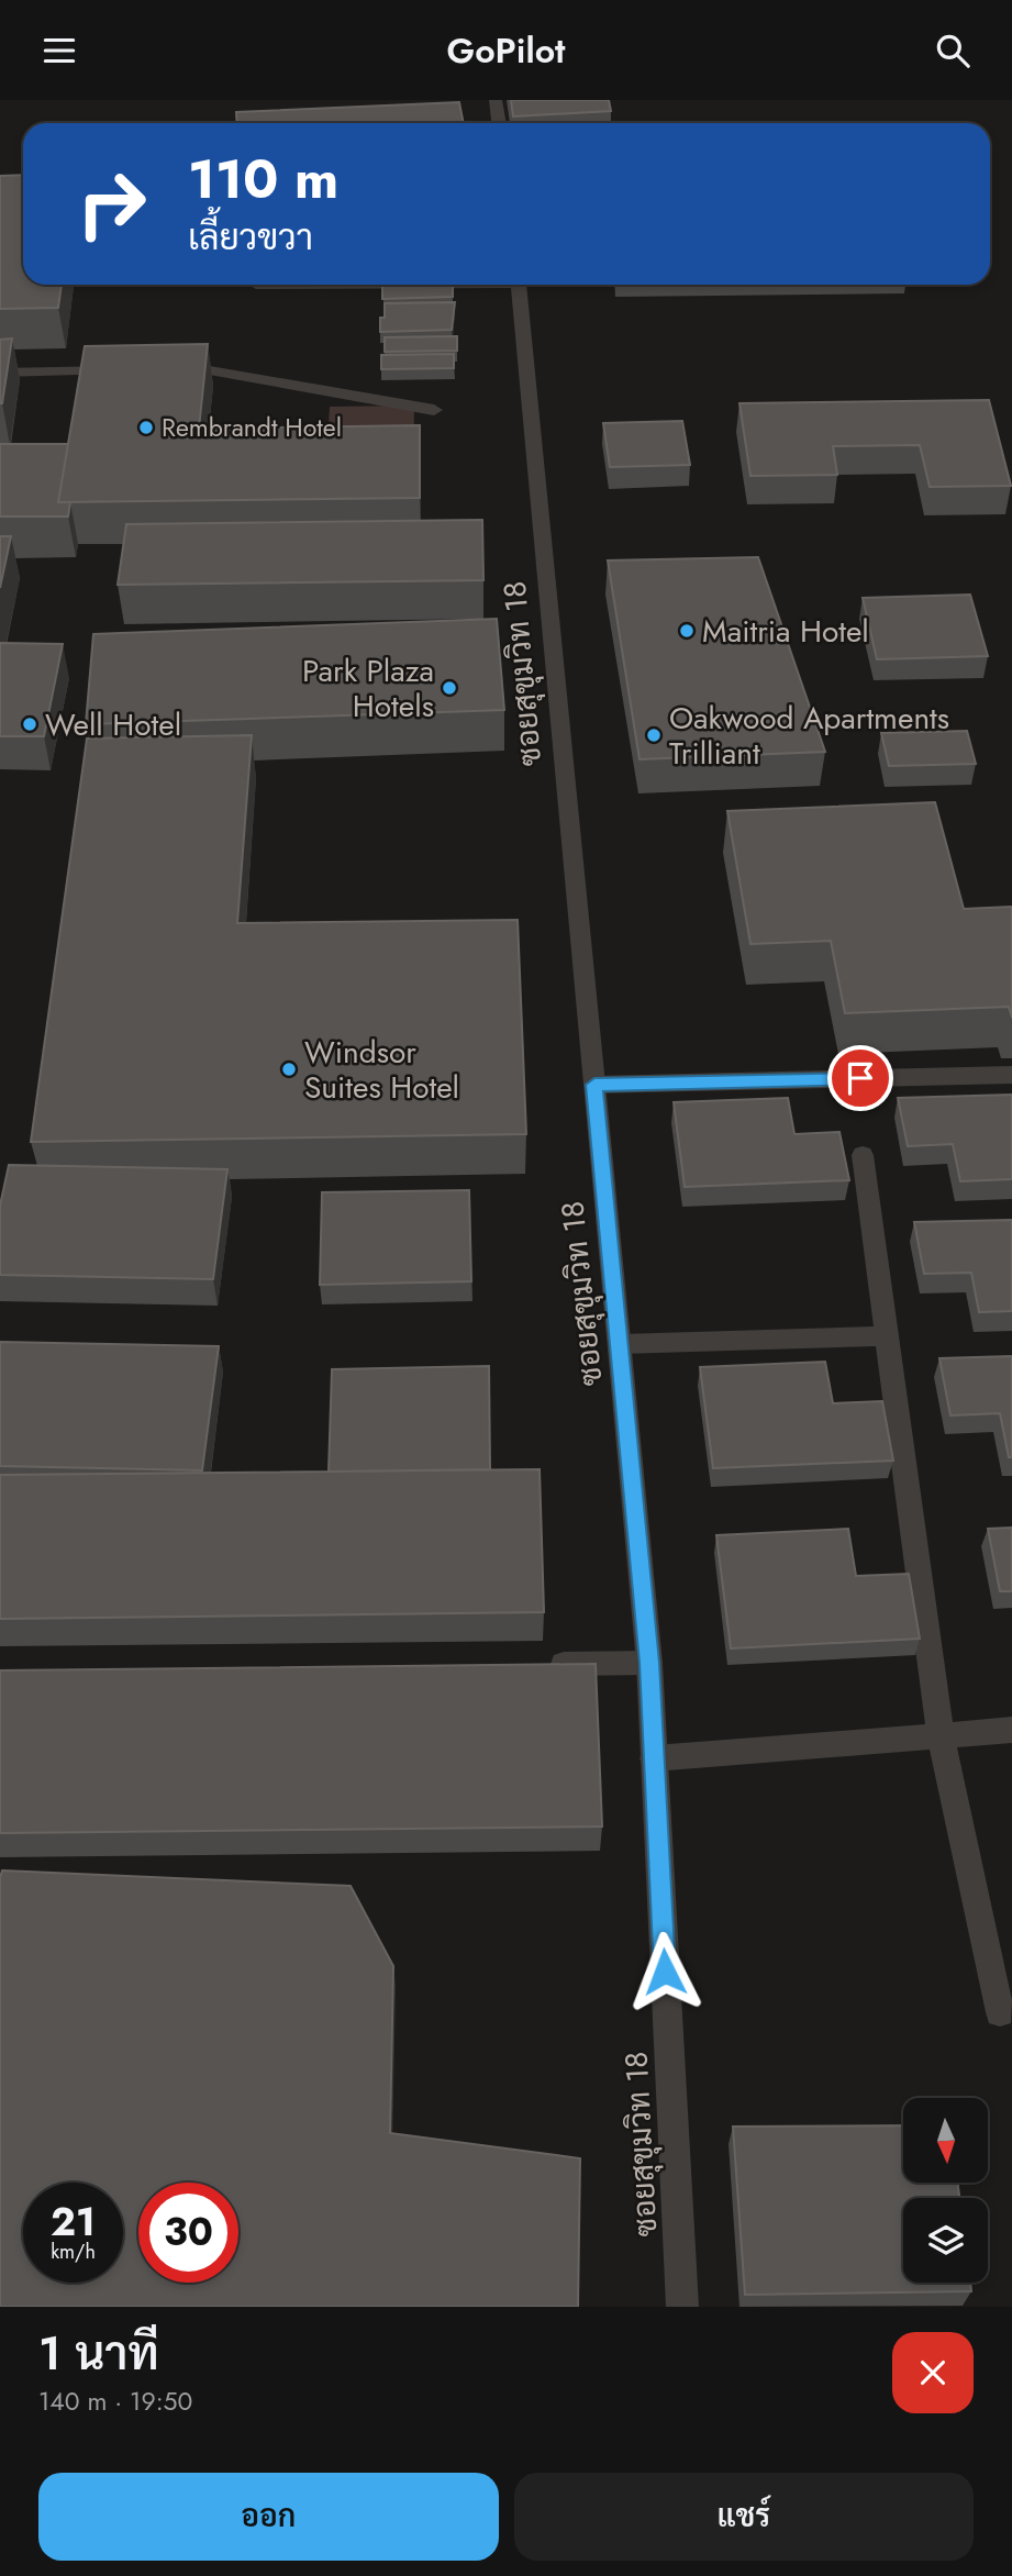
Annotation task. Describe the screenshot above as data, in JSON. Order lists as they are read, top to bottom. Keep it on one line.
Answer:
{"streets":{"street":["ซอยสุขุมวิท 18"]},"places":["Rembrandt Hotel","Maitria Hotel","Park Plaza Hotels","Well Hotel","Oakwood Apartments Trilliant","Windsor Suites Hotel"],"north":"bottom","page":{"header":"GoPilot","turn":["110 m","เลี้ยวขวา"],"speed":"21 km/h","limit":"30","heading":["1 นาที","140 m · 19:50"],"buttons":["ออก","แชร์"]}}
